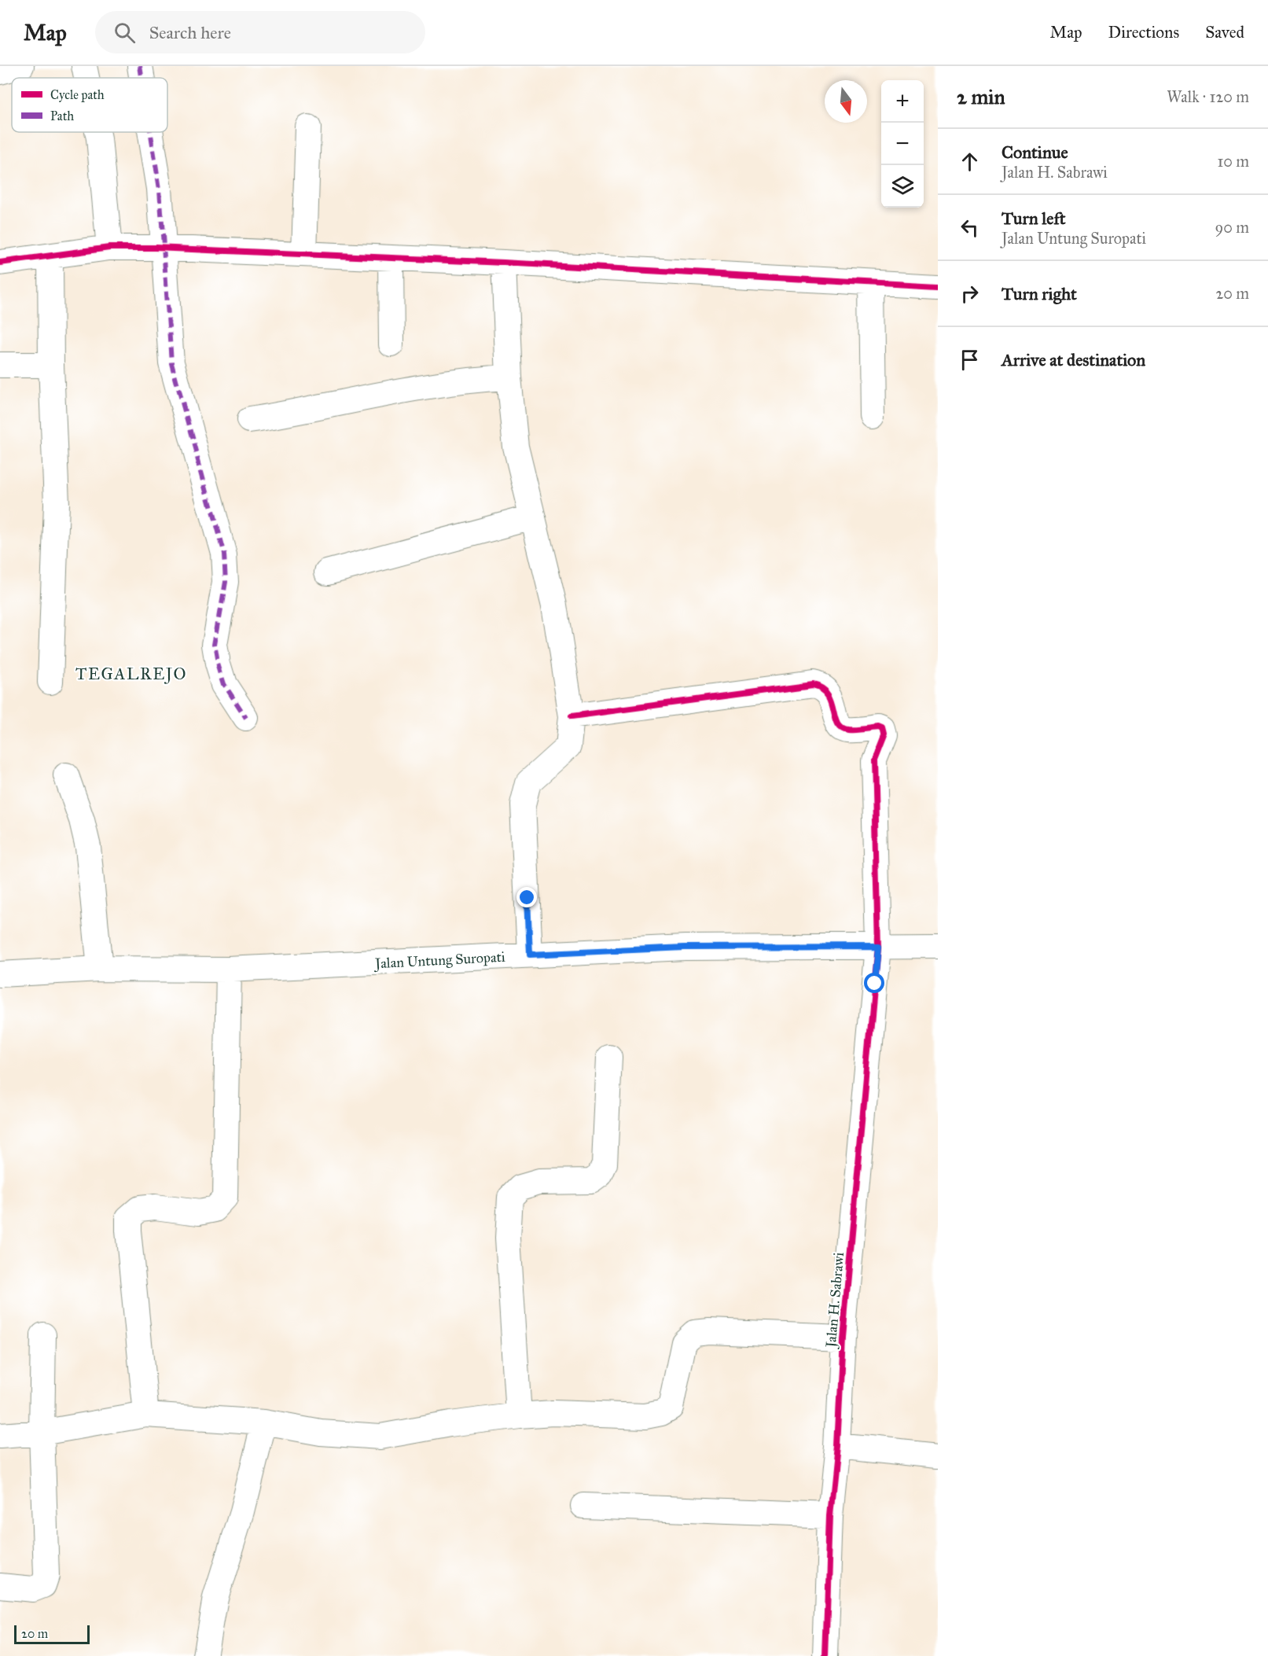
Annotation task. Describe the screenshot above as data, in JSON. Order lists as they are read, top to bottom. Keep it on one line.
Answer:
{"streets":{"street":["Jalan Untung Suropati","Jalan H. Sabrawi"]},"crossings":[["Jalan Untung Suropati","Jalan H. Sabrawi"]],"districts":["TEGALREJO"],"legend":["Cycle path","Path"],"scale_bar":"20 m","north":"bottom","page":{"header":"Map","search":"Search here","nav":["Map","Directions","Saved"],"heading":["2 min","Walk · 120 m"],"map_buttons":["+","−"],"list":[["Continue","Jalan H. Sabrawi","10 m"],["Turn left","Jalan Untung Suropati","90 m"],["Turn right","20 m"],"Arrive at destination"],"scale":"20 m"}}
